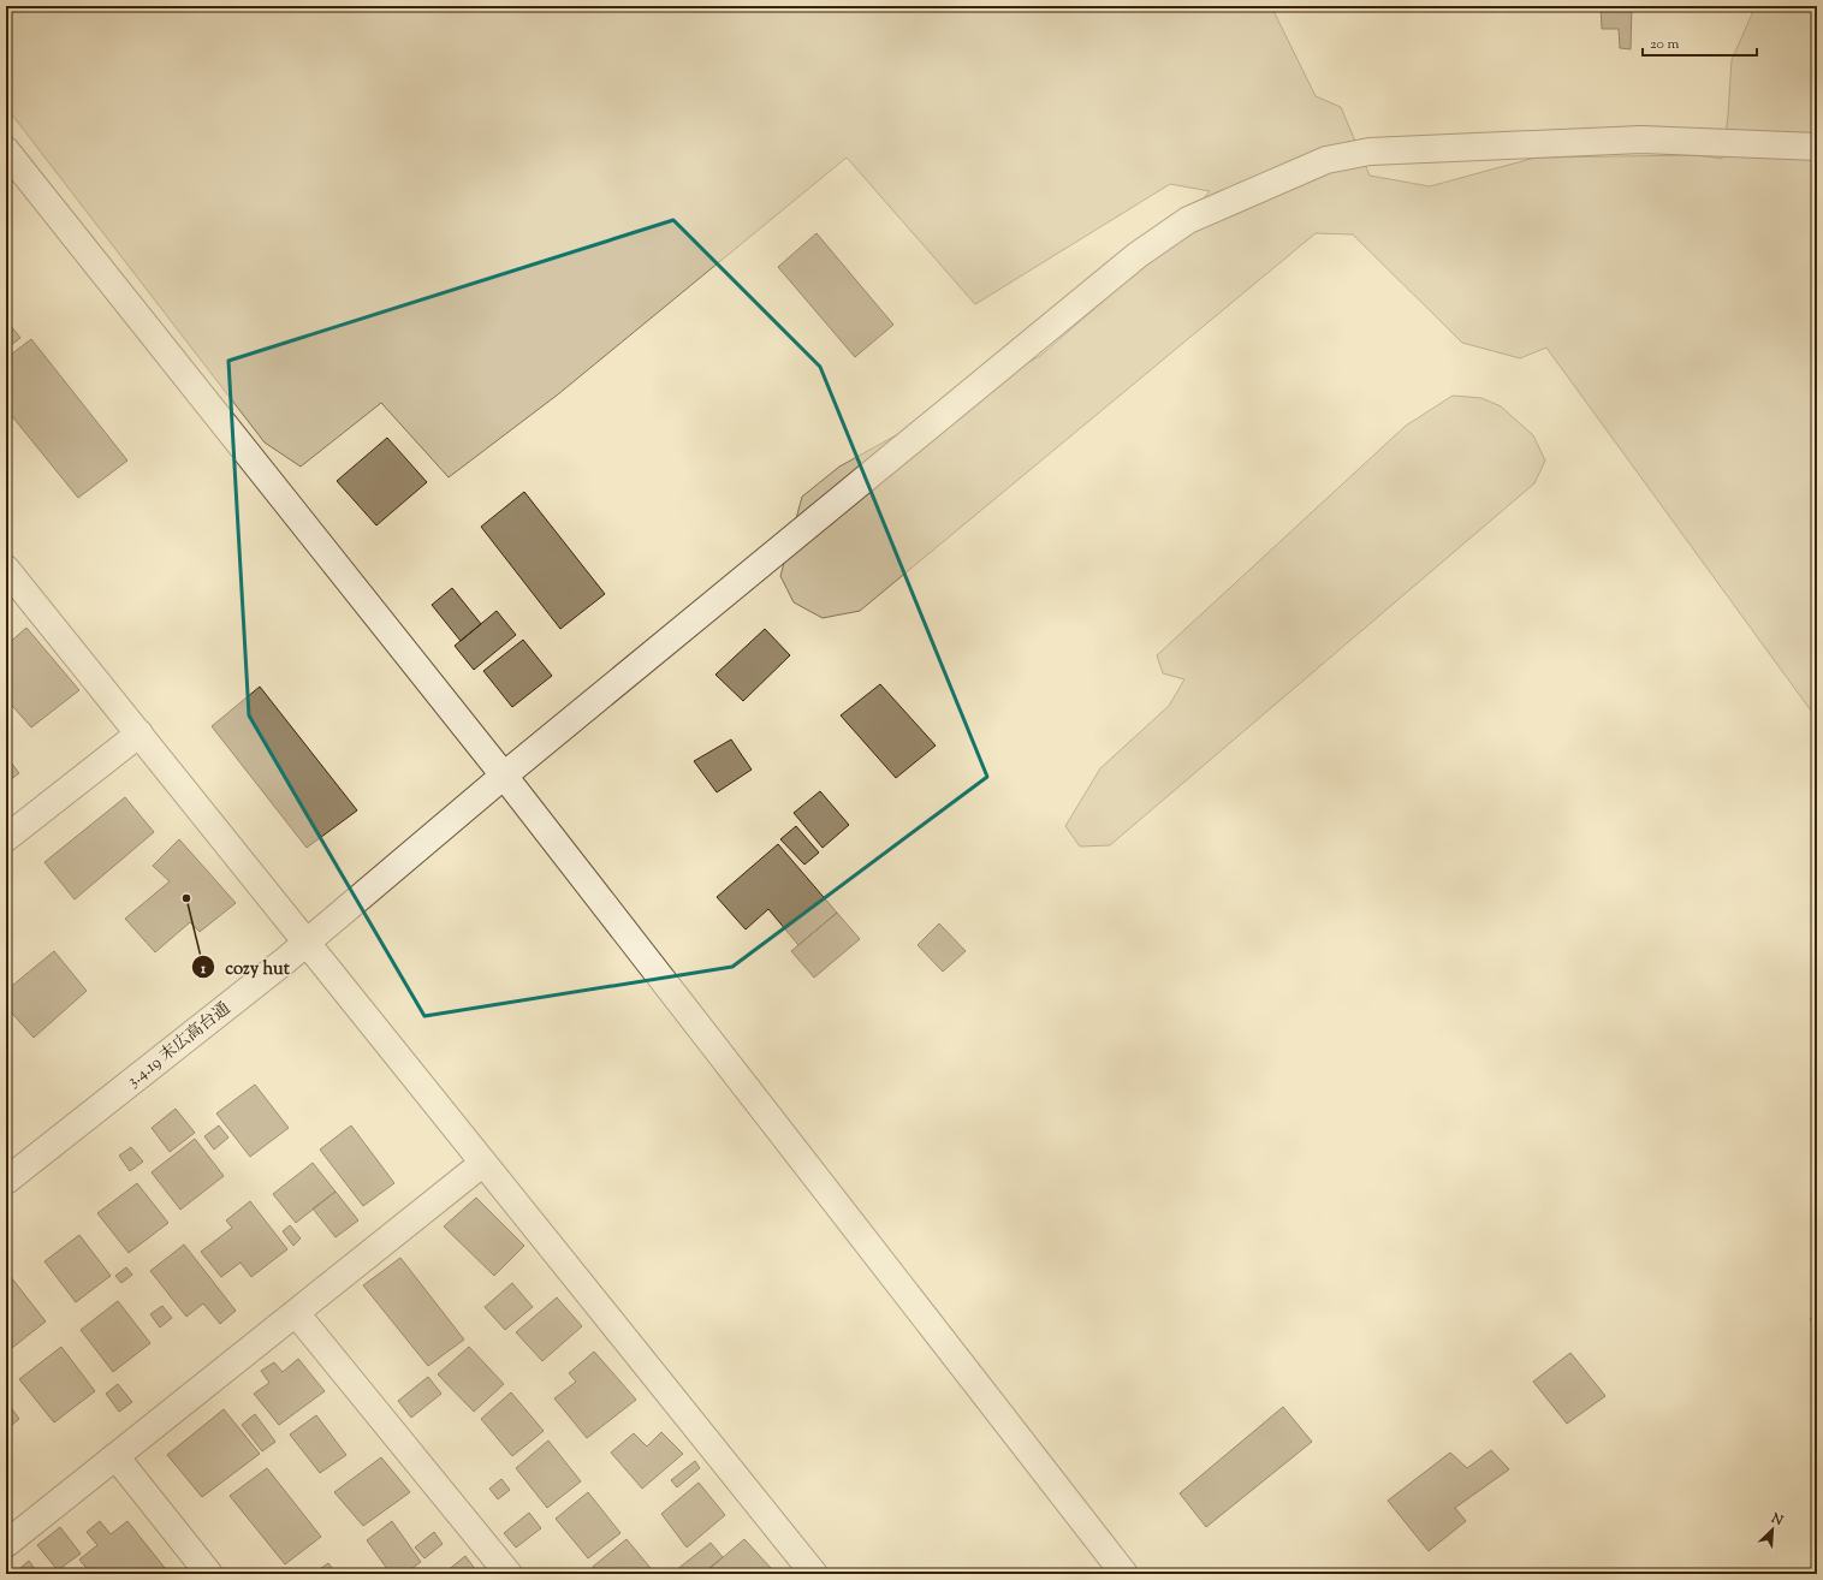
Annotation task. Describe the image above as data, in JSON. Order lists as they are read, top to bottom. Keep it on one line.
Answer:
{"streets":{"street":["3.4.19 末広高台通"]},"places":["cozy hut"],"scale_bar":"20 m","north":"top right"}
